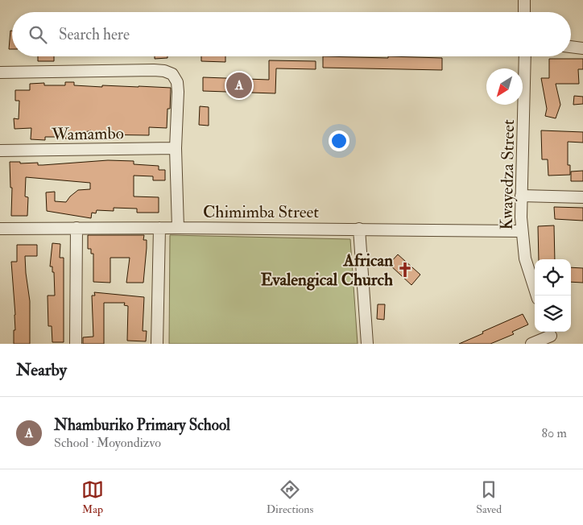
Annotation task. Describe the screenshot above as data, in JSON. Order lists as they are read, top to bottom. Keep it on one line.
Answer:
{"streets":{"street":["Wamambo","Kwayedza Street","Chimimba Street"]},"crossings":[["Kwayedza Street","Chimimba Street"]],"places":{"church":["African Evalengical Church"]},"north":"bottom left","page":{"search":"Search here","pins":"A","heading":"Nearby","list":[{"mark":"A","name":"Nhamburiko Primary School","note":"School · Moyondizvo","value":"80 m"}],"nav":["Map","Directions","Saved"]}}
